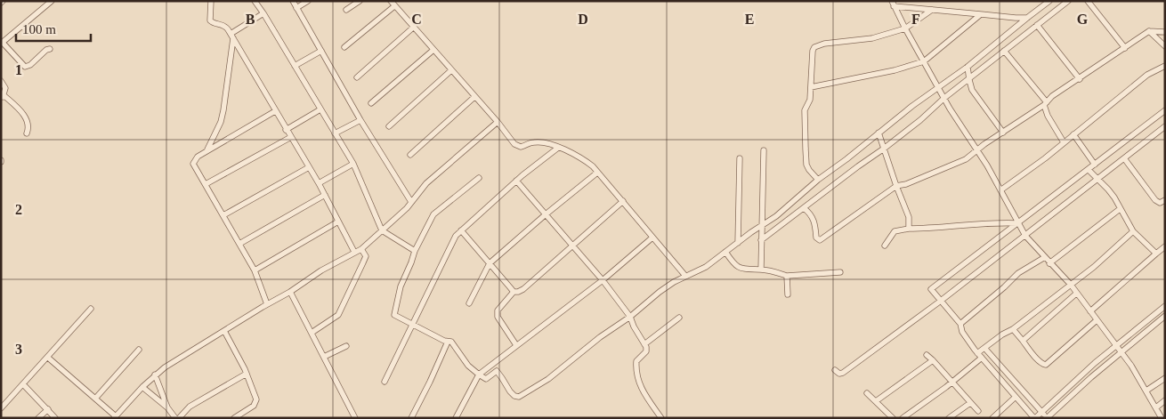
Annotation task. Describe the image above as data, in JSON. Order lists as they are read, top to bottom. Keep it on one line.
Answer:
{"scale_bar":"100 m","grid":{"columns":["B","C","D","E","F","G"],"rows":["1","2","3"]}}
